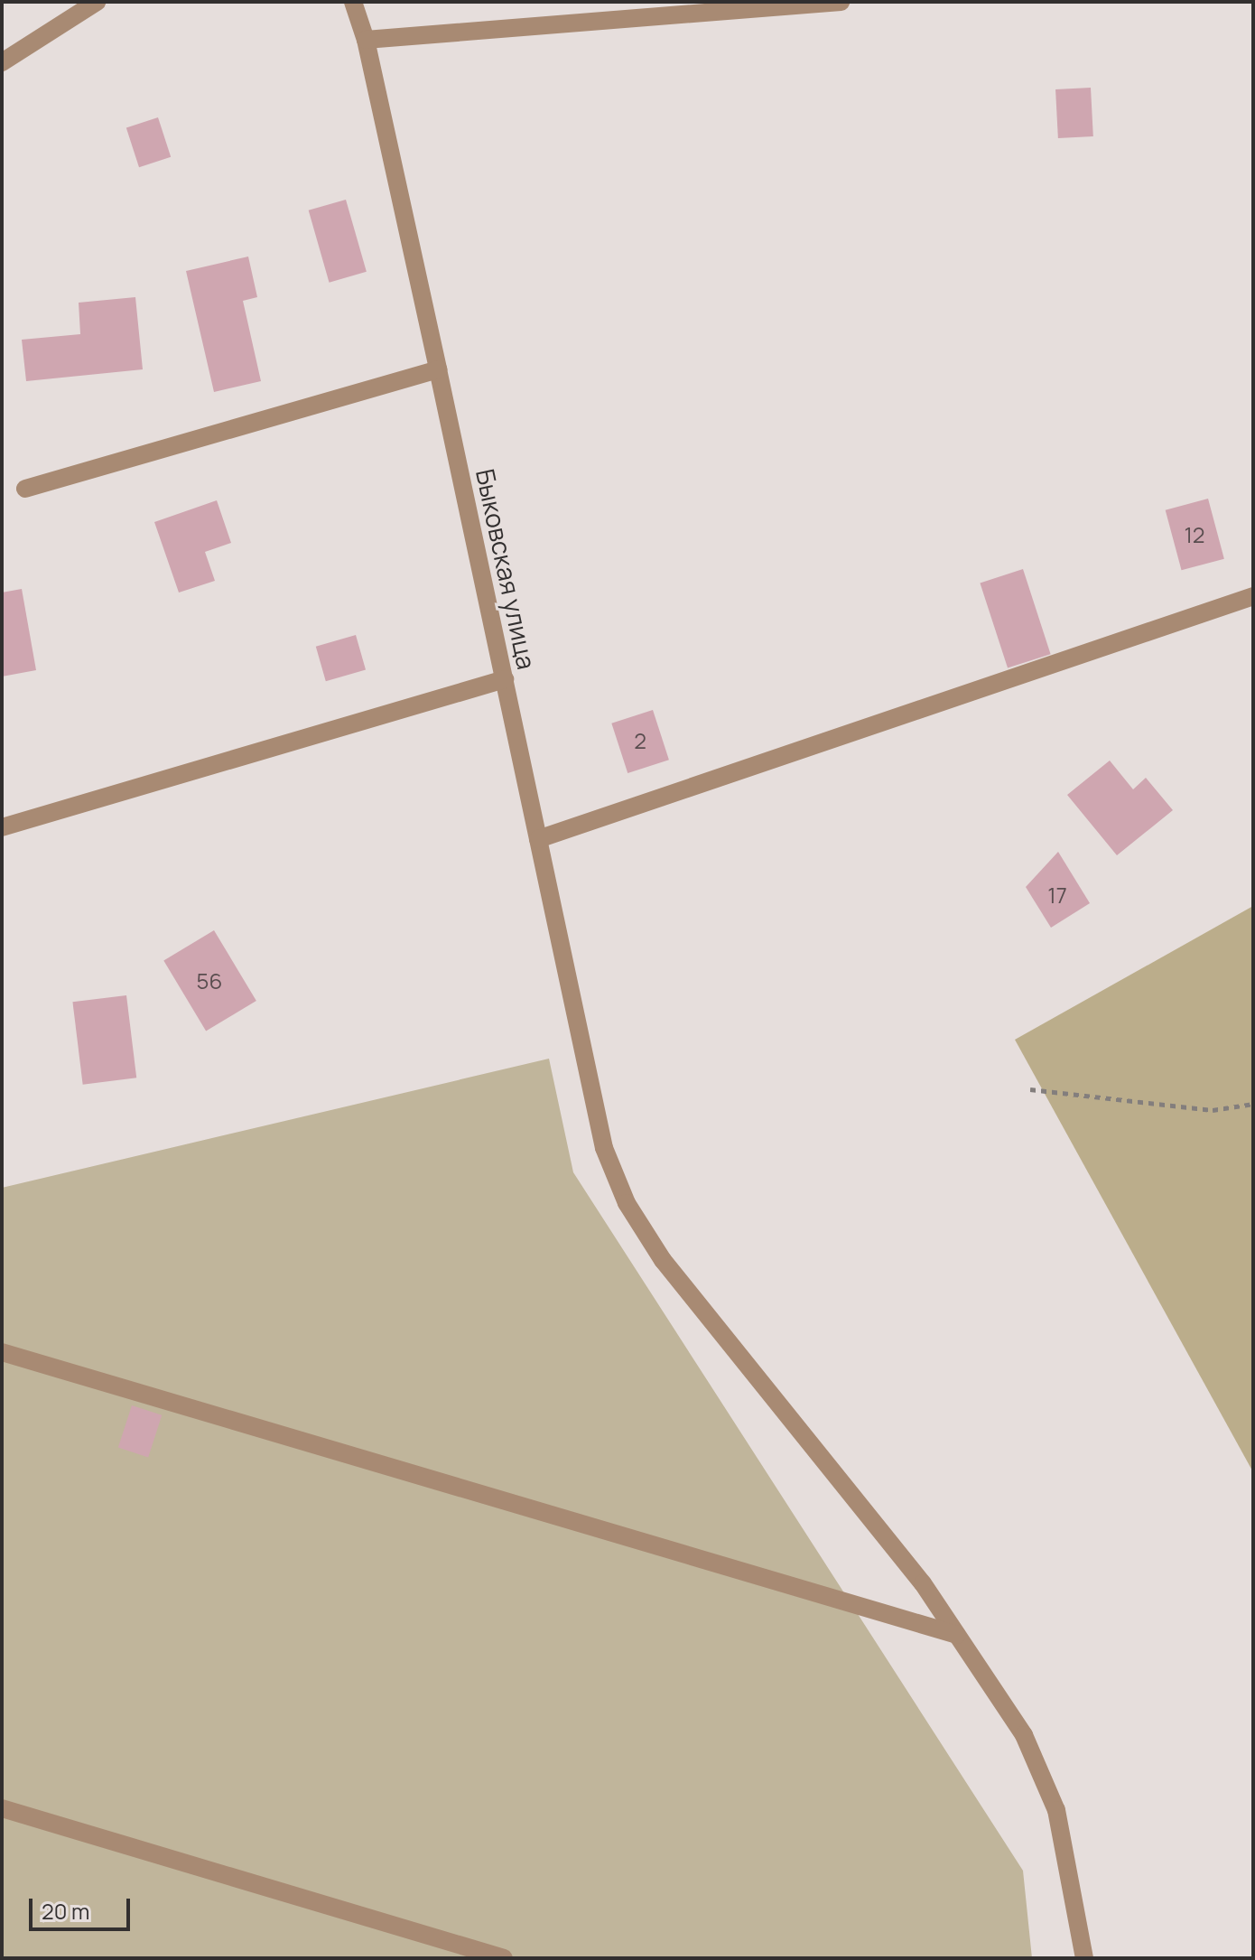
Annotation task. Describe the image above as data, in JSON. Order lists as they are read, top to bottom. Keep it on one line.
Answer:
{"streets":{"street":["Быковская улица"]},"house_numbers":["12","2","17","56"],"scale_bar":"20 m"}
